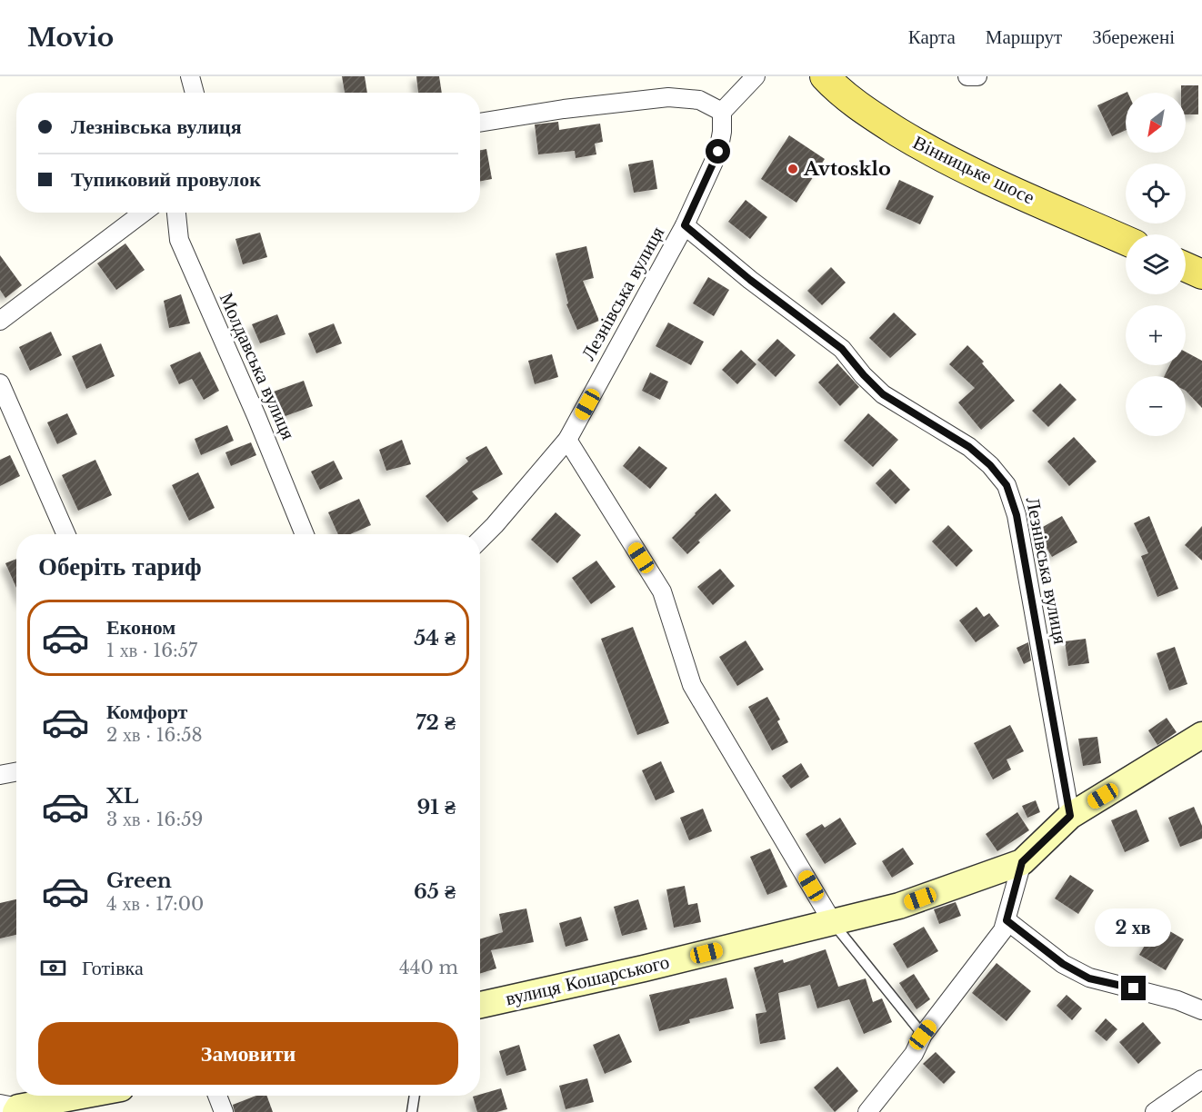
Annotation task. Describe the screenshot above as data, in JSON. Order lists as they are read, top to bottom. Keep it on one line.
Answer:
{"streets":{"main road":["Вінницьке шосе"],"street":["Лезнівська вулиця","Молдавська вулиця","вулиця Кошарського"]},"crossings":[["Лезнівська вулиця","вулиця Кошарського"]],"places":["Avtosklo"],"north":"bottom left","page":{"header":"Movio","nav":["Карта","Маршрут","Збережені"],"map_buttons":["+","−"],"banner":["Лезнівська вулиця","Тупиковий провулок"],"heading":"Оберіть тариф","list":[{"name":"Економ","note":"1 хв · 16:57","value":"54 ₴"},{"name":"Комфорт","note":"2 хв · 16:58","value":"72 ₴"},{"name":"XL","note":"3 хв · 16:59","value":"91 ₴"},{"name":"Green","note":"4 хв · 17:00","value":"65 ₴"}],"bubble":"2 хв","pay":["Готівка","440 m"],"buttons":"Замовити"}}
